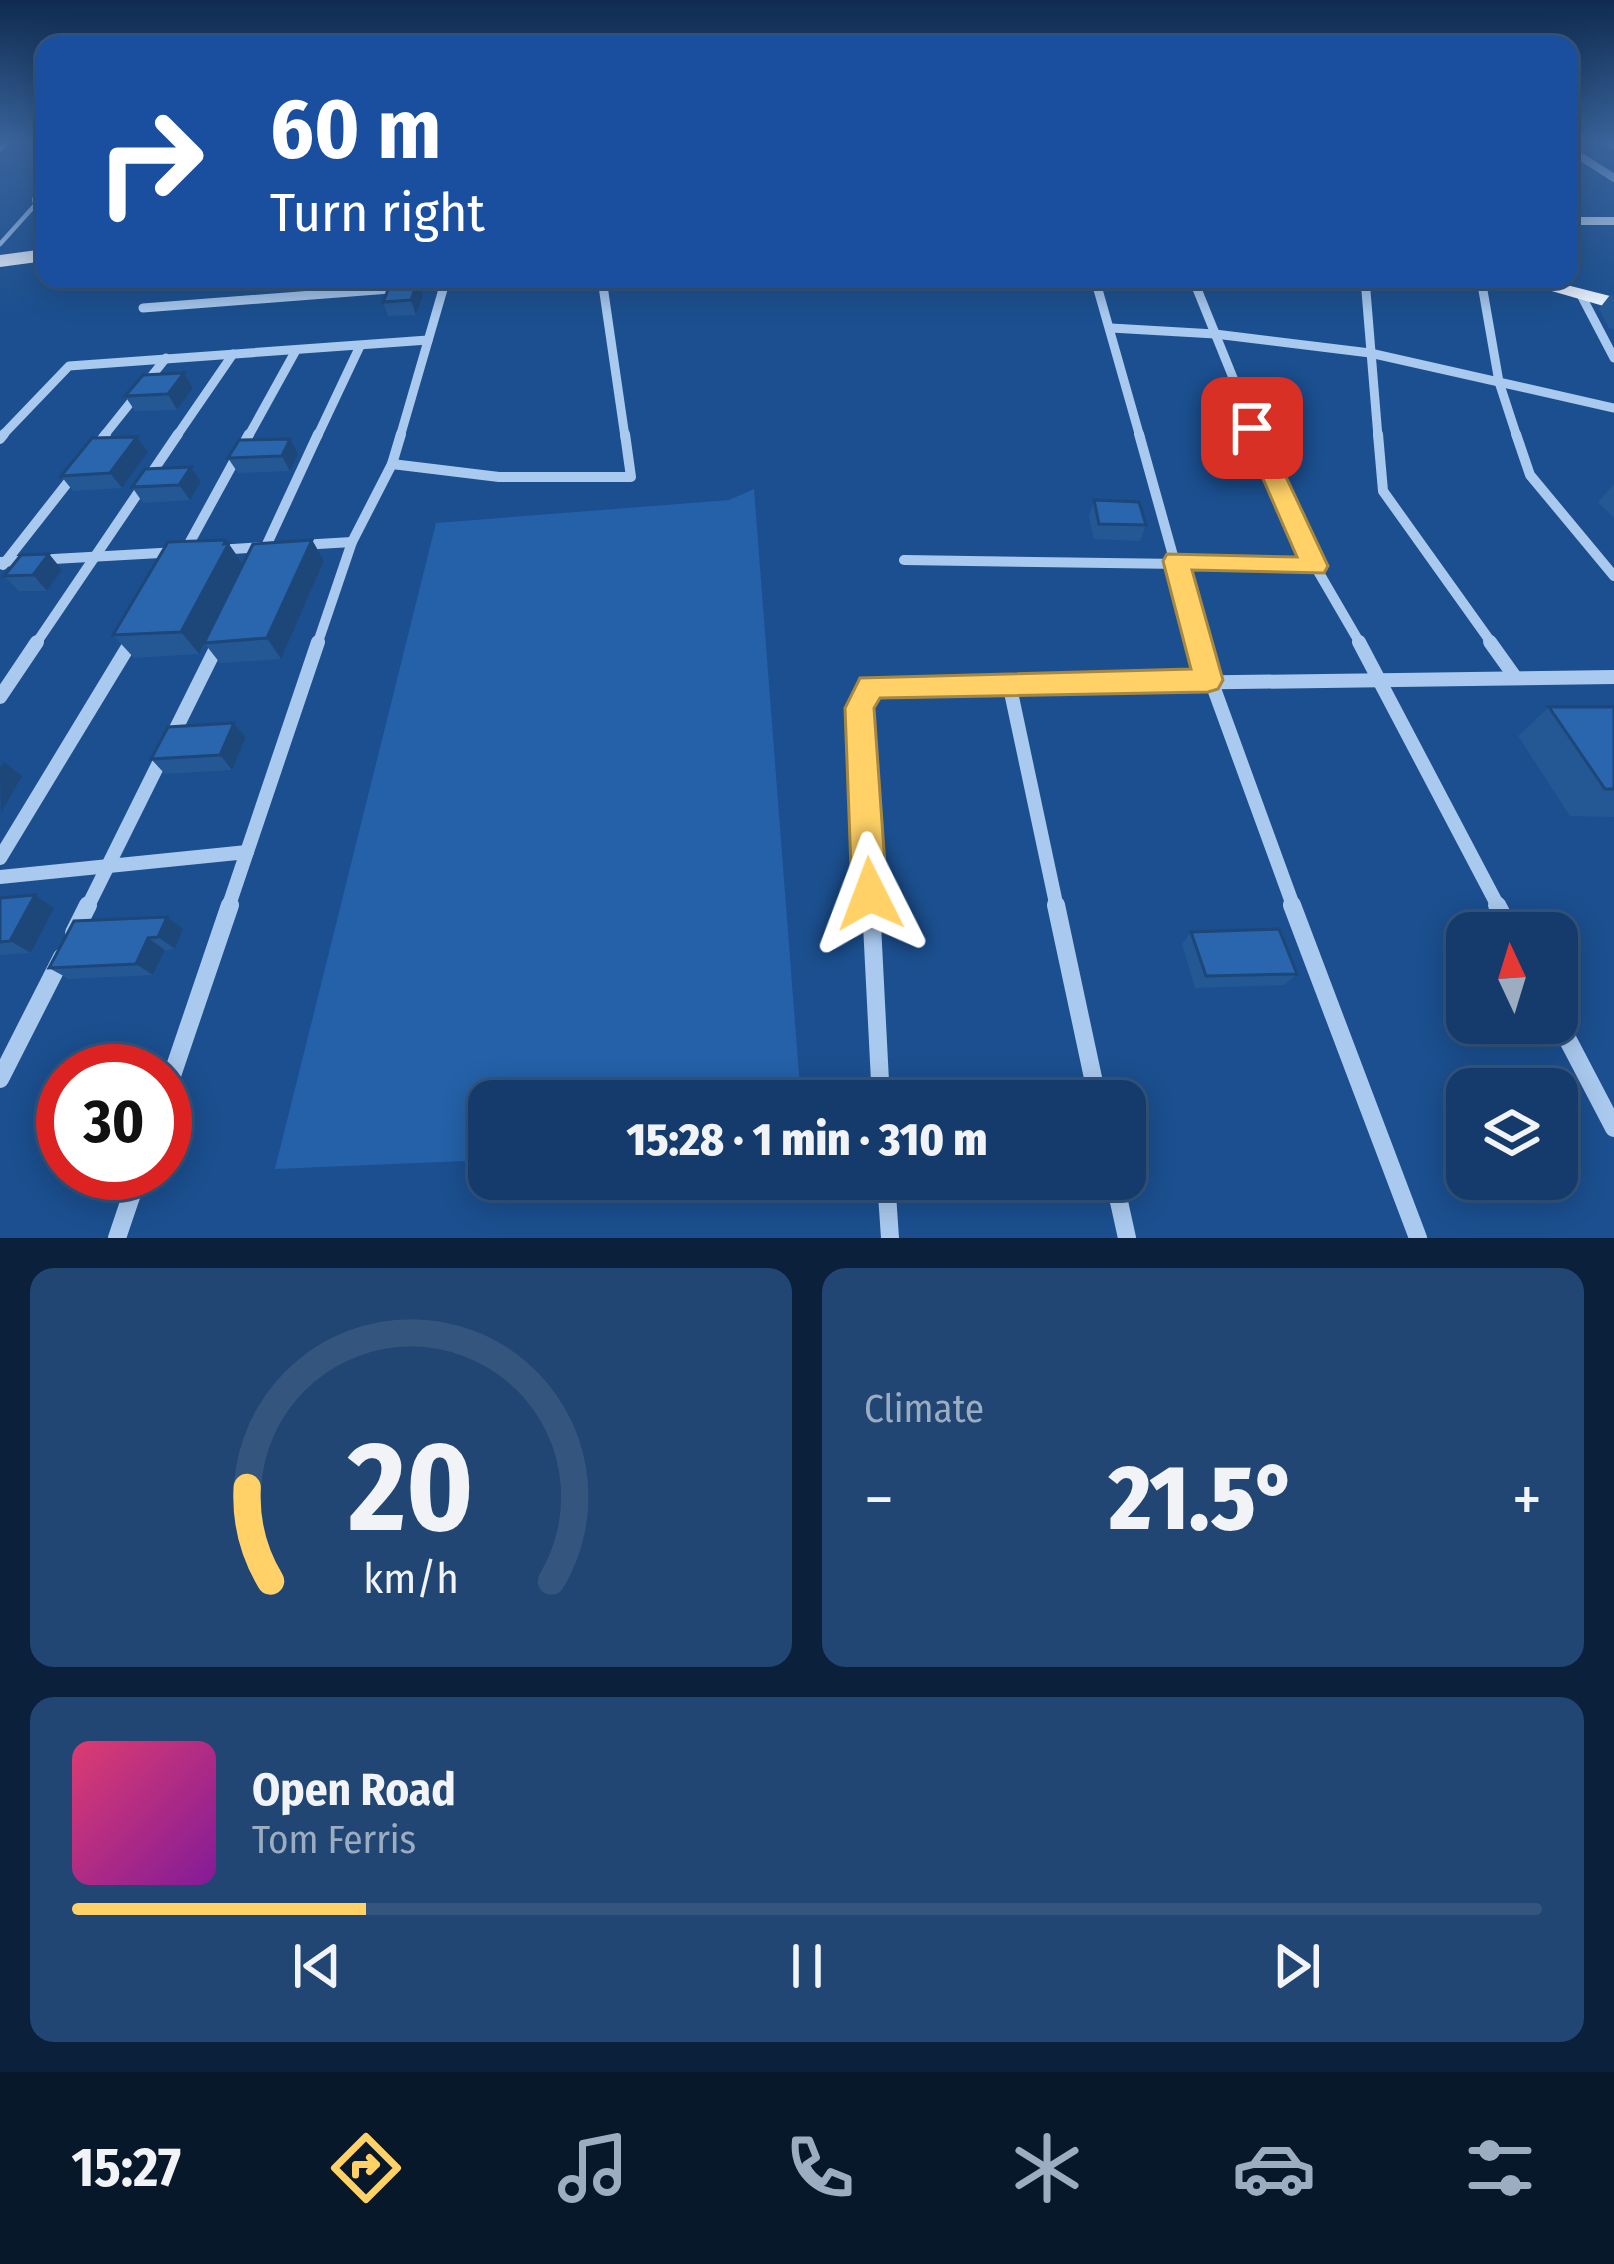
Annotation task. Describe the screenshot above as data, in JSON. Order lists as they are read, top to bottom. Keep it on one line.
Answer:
{"north":"top","page":{"turn":["60 m","Turn right"],"limit":"30","trip":"15:28 · 1 min · 310 m","tile":"Climate","heat":["−","21.5°","+"],"song":["Open Road","Tom Ferris"],"tabs":"15:27","gauge":["20","km/h"]}}
